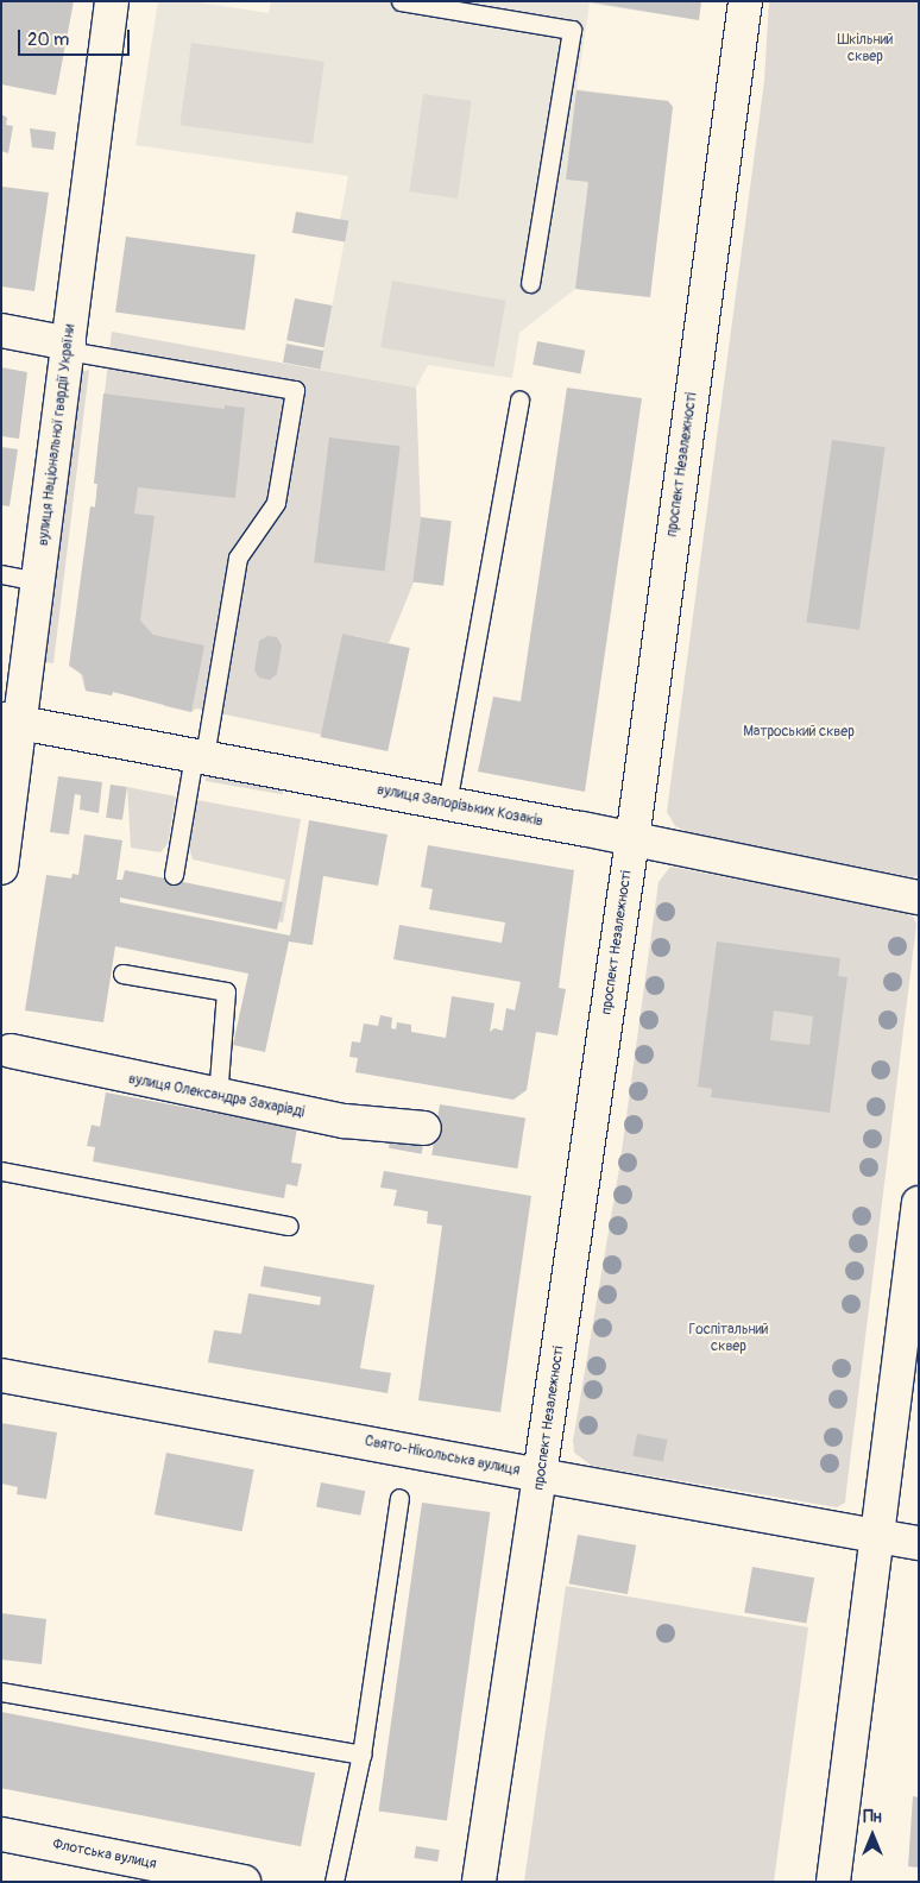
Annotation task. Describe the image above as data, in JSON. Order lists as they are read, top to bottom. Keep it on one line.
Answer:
{"streets":{"main road":["вулиця Національної гвардії України","проспект Незалежності","вулиця Запорізьких Козаків","вулиця Олександра Захаріаді","Свято-Нікольська вулиця","Флотська вулиця"]},"crossings":[["вулиця Національної гвардії України","вулиця Запорізьких Козаків"],["проспект Незалежності","вулиця Запорізьких Козаків"],["проспект Незалежності","Свято-Нікольська вулиця"]],"parks":["Шкільний сквер","Матроський сквер","Госпітальний сквер"],"scale_bar":"20 m","north":"top"}
